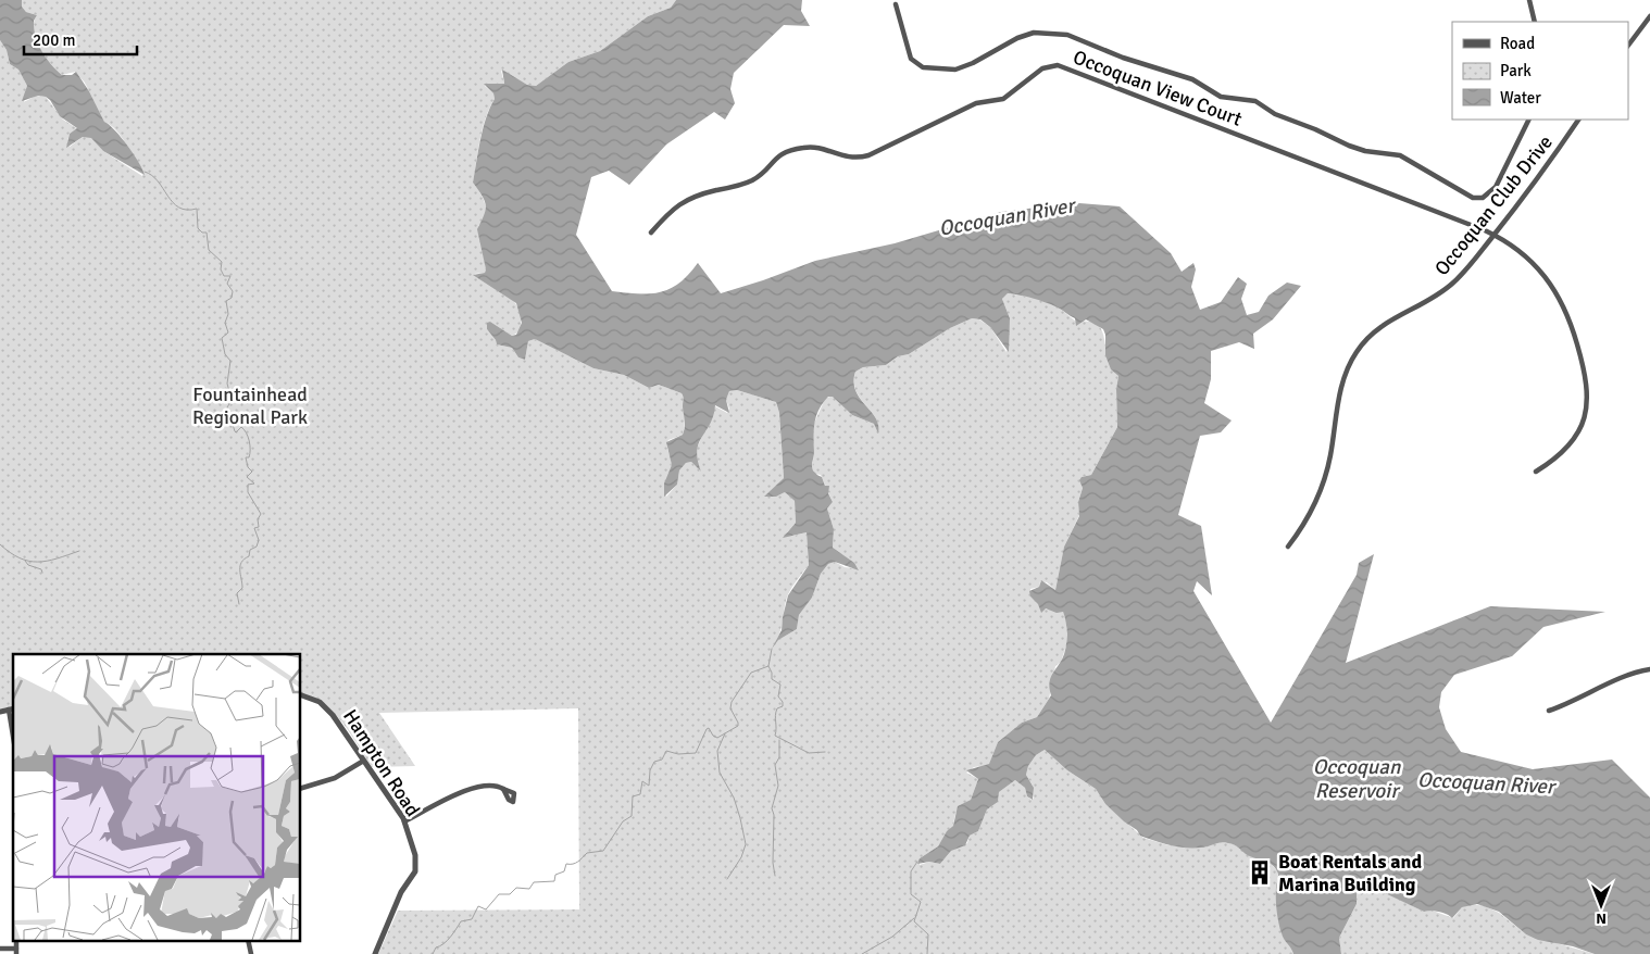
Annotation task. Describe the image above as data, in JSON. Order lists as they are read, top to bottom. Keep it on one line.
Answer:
{"streets":{"street":["Occoquan View Court","Occoquan Club Drive","Hampton Road"]},"crossings":[["Occoquan View Court","Occoquan Club Drive"]],"water":["Occoquan River","Occoquan Reservoir"],"parks":["Fountainhead Regional Park"],"places":{"building":["Boat Rentals and Marina Building"]},"legend":["Road","Park","Water"],"scale_bar":"200 m","north":"bottom"}
